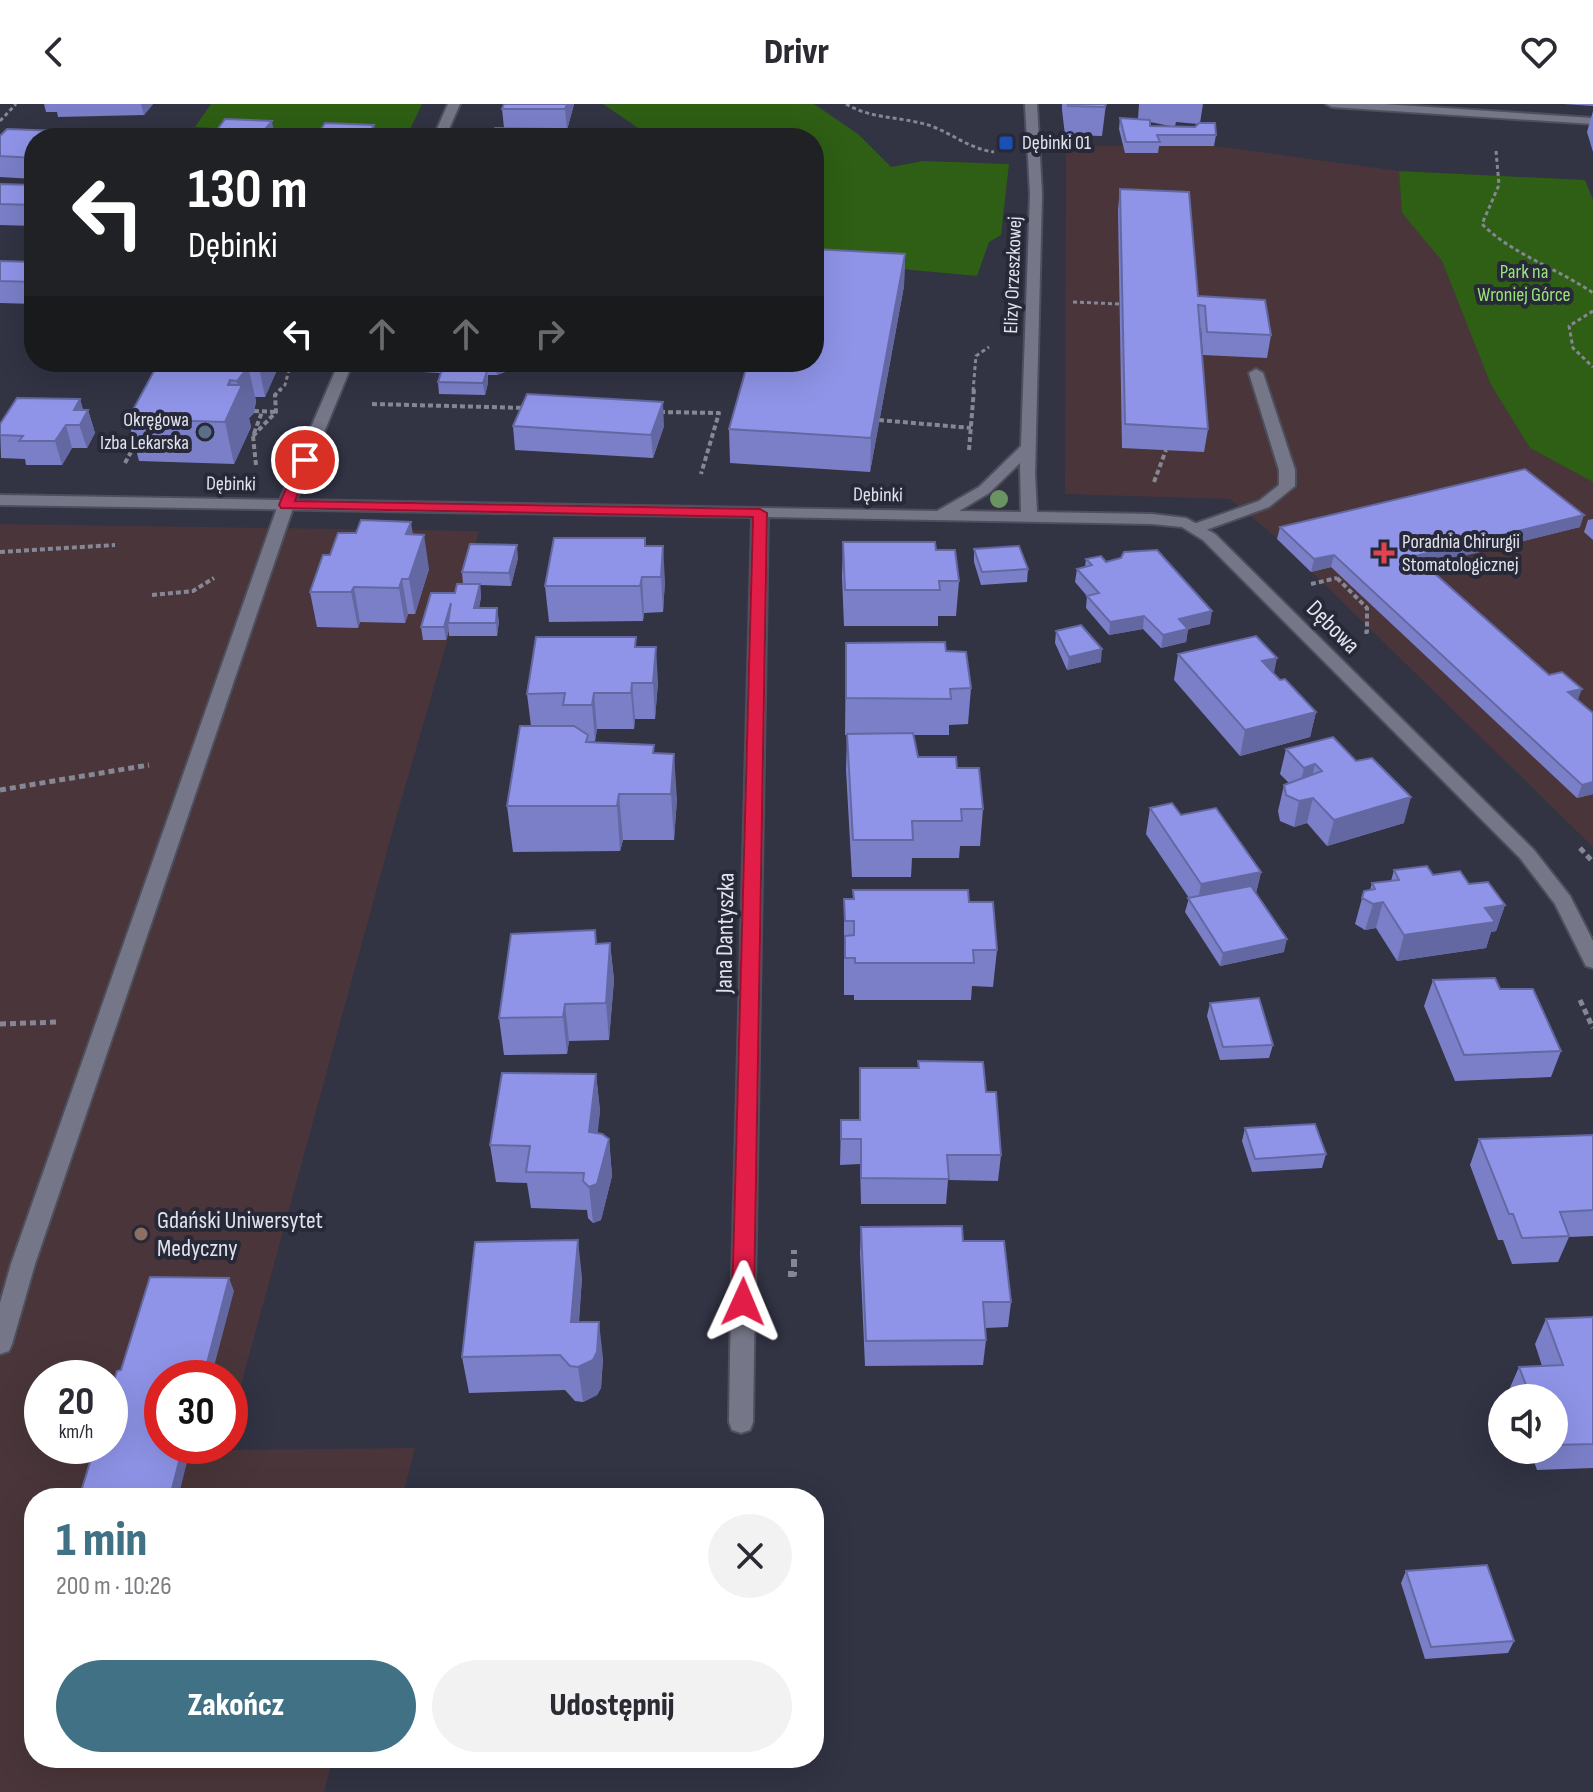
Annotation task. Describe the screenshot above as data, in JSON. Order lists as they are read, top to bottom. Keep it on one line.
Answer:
{"streets":{"street":["Elizy Orzeszkowej","Dębinki","Dębowa","Jana Dantyszka"]},"crossings":[["Dębinki","Jana Dantyszka"]],"parks":["Park na Wroniej Górce"],"places":{"transit":["Dębinki 01"],"other":["Okręgowa Izba Lekarska","Gdański Uniwersytet Medyczny"],"health":["Poradnia Chirurgii Stomatologicznej"]},"page":{"header":"Drivr","turn":["130 m","Dębinki"],"speed":"20 km/h","limit":"30","heading":["1 min","200 m · 10:26"],"buttons":["Zakończ","Udostępnij"]}}
